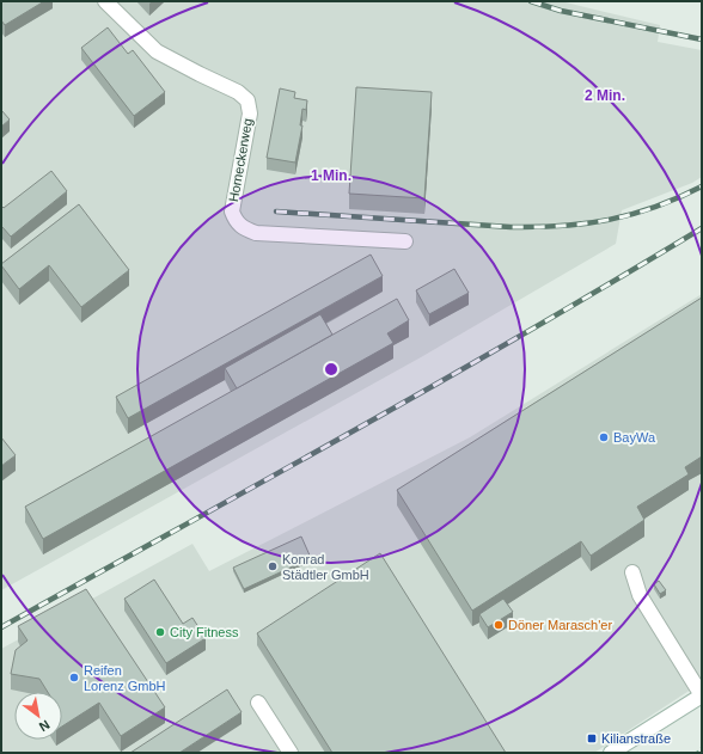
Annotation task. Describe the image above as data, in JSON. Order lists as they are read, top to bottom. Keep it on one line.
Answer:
{"streets":{"street":["Horneckerweg"]},"places":{"other":["BayWa","Konrad Städtler GmbH","Döner Marasch'er","City Fitness","Reifen Lorenz GmbH"],"transit":["Kilianstraße"]},"north":"bottom right","rings":["2 Min.","1 Min."]}
